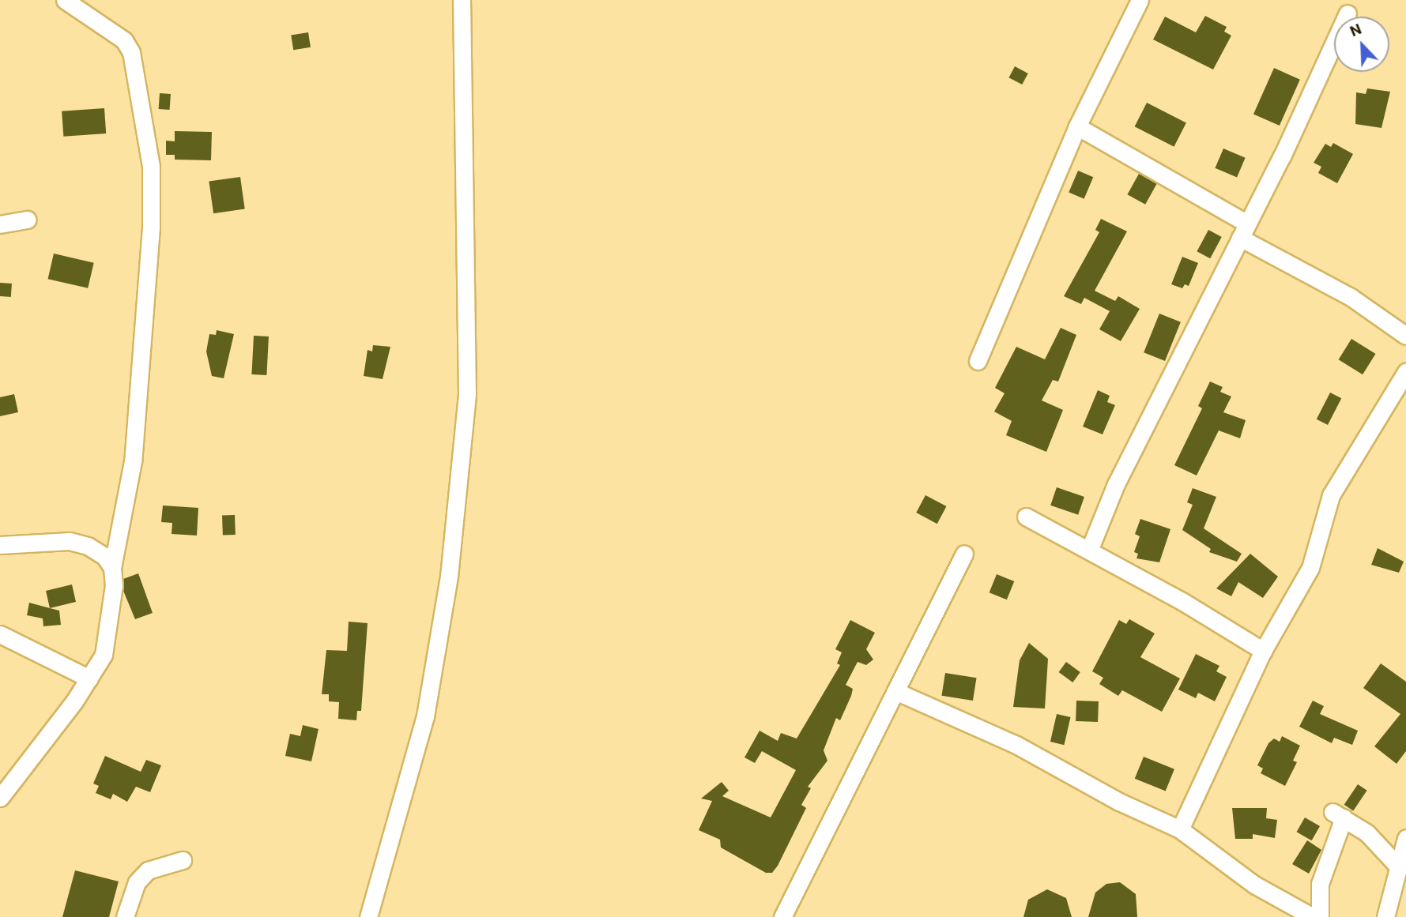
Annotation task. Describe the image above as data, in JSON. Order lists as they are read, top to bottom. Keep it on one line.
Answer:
{"north":"top left"}
